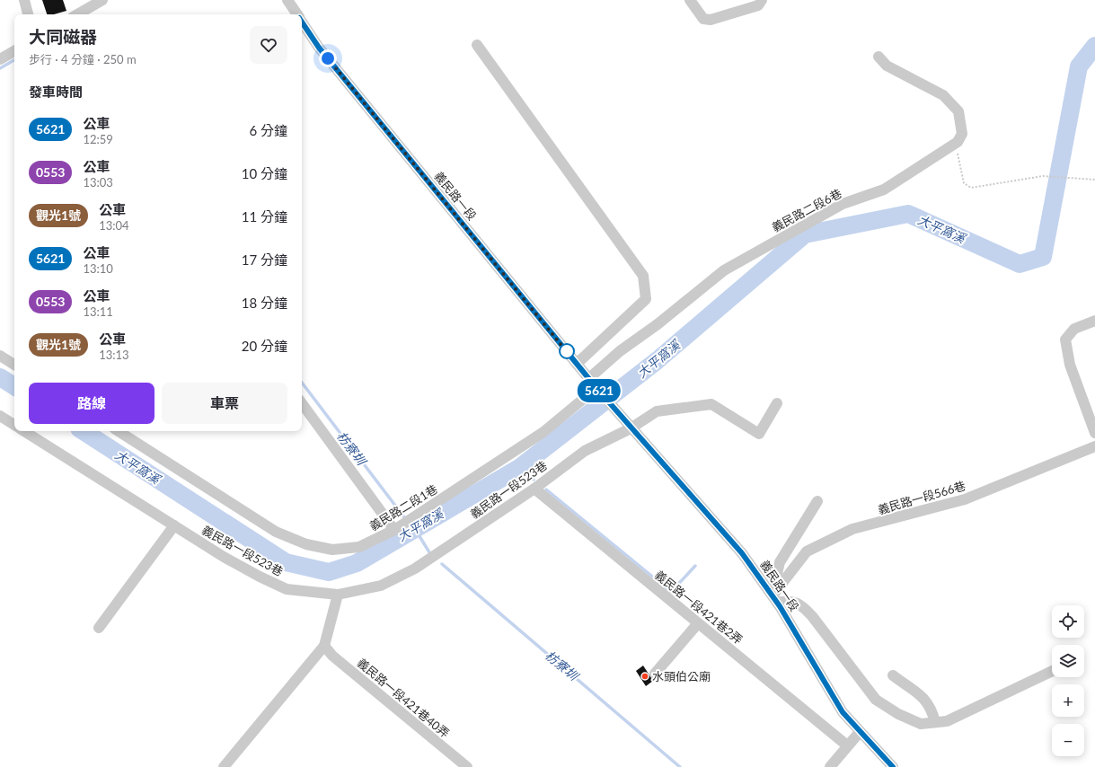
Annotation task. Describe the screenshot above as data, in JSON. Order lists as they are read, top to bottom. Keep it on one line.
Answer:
{"streets":{"street":["義民路一段","義民路二段6巷","義民路一段523巷","義民路一段566巷","義民路二段1巷","義民路一段421巷2弄","義民路一段421巷40弄"]},"crossings":[["義民路一段","義民路二段6巷"],["義民路一段","義民路一段523巷"],["義民路一段","義民路一段566巷"],["義民路一段","義民路二段1巷"],["義民路一段523巷","義民路一段421巷2弄"]],"water":["大平窩溪","枋寮圳"],"places":["水頭伯公廟"],"lines":["bus line 5621"],"page":{"on_map":"5621","heading":[["大同磁器","步行 · 4 分鐘 · 250 m"],"發車時間"],"list":[{"mark":"5621","name":"公車","note":"12:59","value":"6 分鐘"},{"mark":"0553","name":"公車","note":"13:03","value":"10 分鐘"},{"mark":"觀光1號","name":"公車","note":"13:04","value":"11 分鐘"},{"mark":"5621","name":"公車","note":"13:10","value":"17 分鐘"},{"mark":"0553","name":"公車","note":"13:11","value":"18 分鐘"},{"mark":"觀光1號","name":"公車","note":"13:13","value":"20 分鐘"}],"buttons":["路線","車票"],"map_buttons":["+","−"]}}
